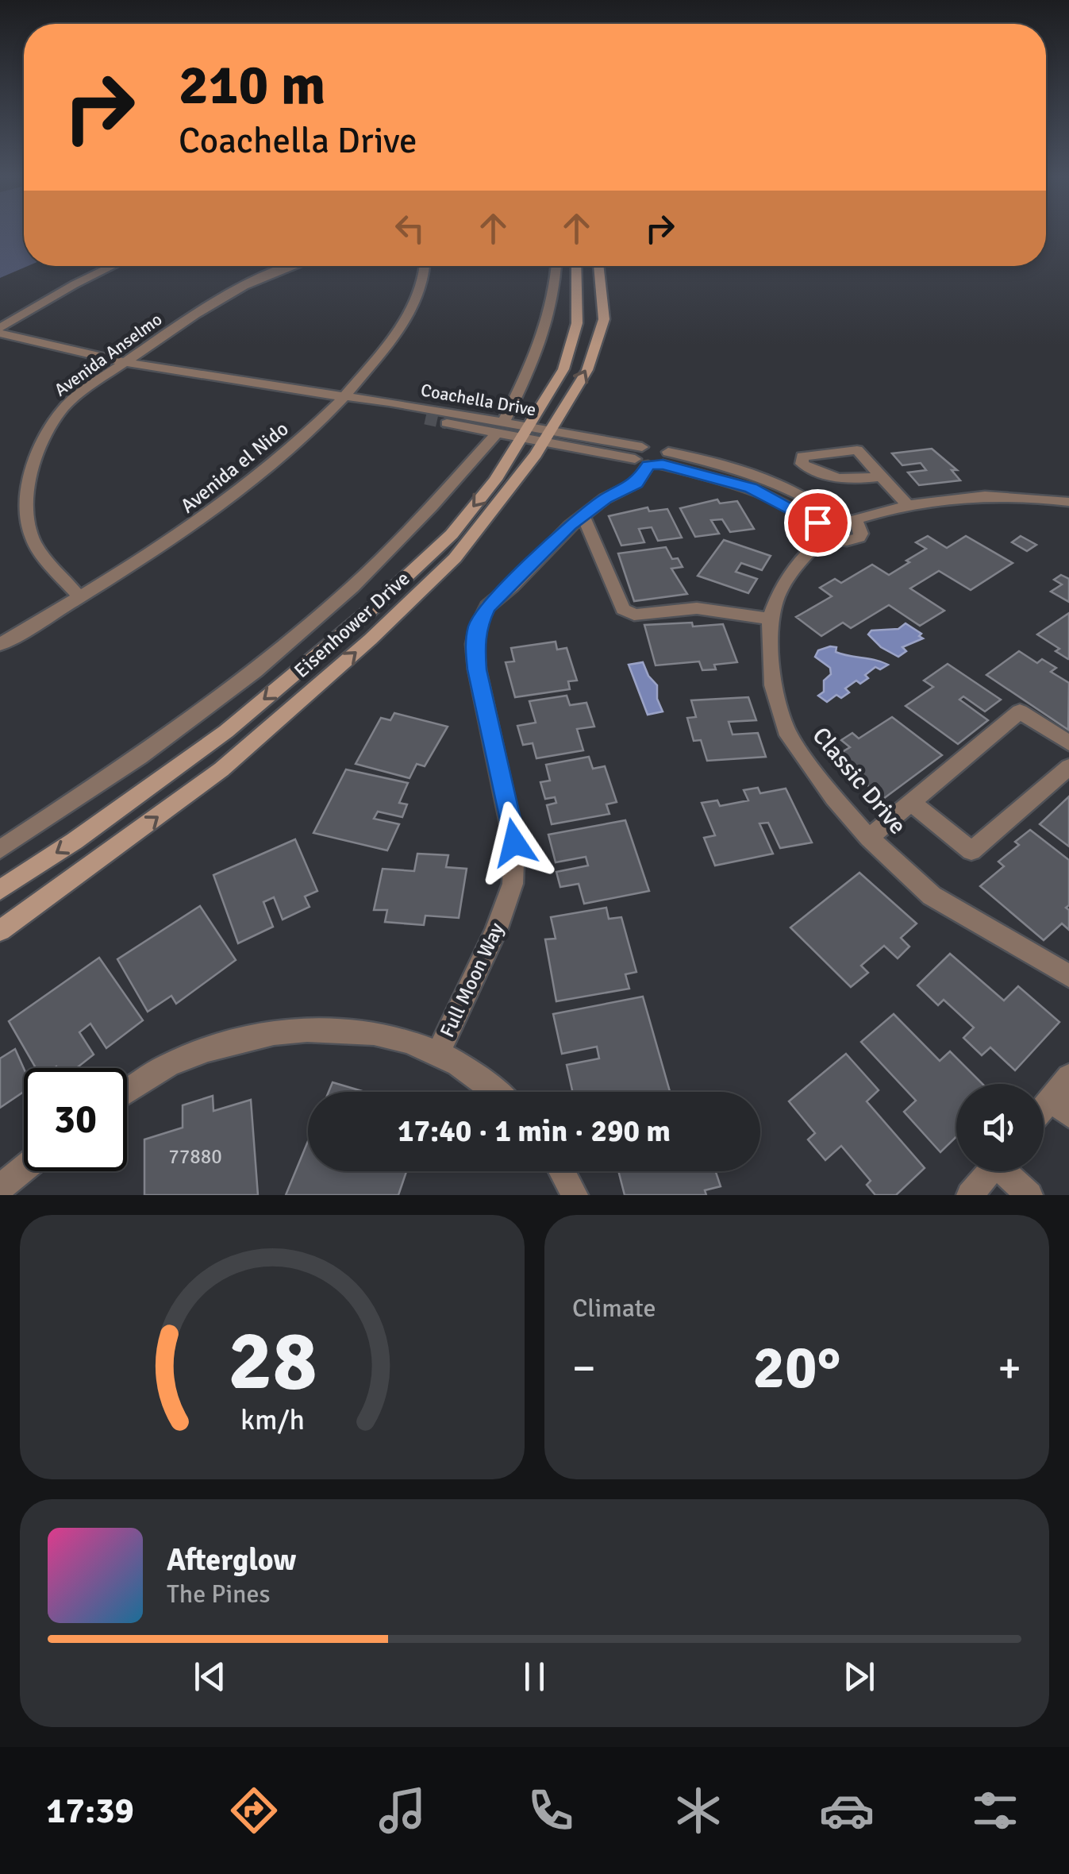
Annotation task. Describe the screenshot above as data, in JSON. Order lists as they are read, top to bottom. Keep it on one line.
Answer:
{"streets":{"main road":["Eisenhower Drive"],"street":["Avenida Anselmo","Coachella Drive","Avenida el Nido","Classic Drive","Full Moon Way"]},"crossings":[["Avenida Anselmo","Coachella Drive"],["Avenida Anselmo","Avenida el Nido"],["Coachella Drive","Avenida el Nido"],["Coachella Drive","Eisenhower Drive"],["Coachella Drive","Classic Drive"],["Coachella Drive","Full Moon Way"]],"house_numbers":["77880"],"page":{"turn":["210 m","Coachella Drive"],"limit":"30","trip":"17:40 · 1 min · 290 m","tile":"Climate","heat":["−","20°","+"],"song":["Afterglow","The Pines"],"tabs":"17:39","gauge":["28","km/h"]}}
